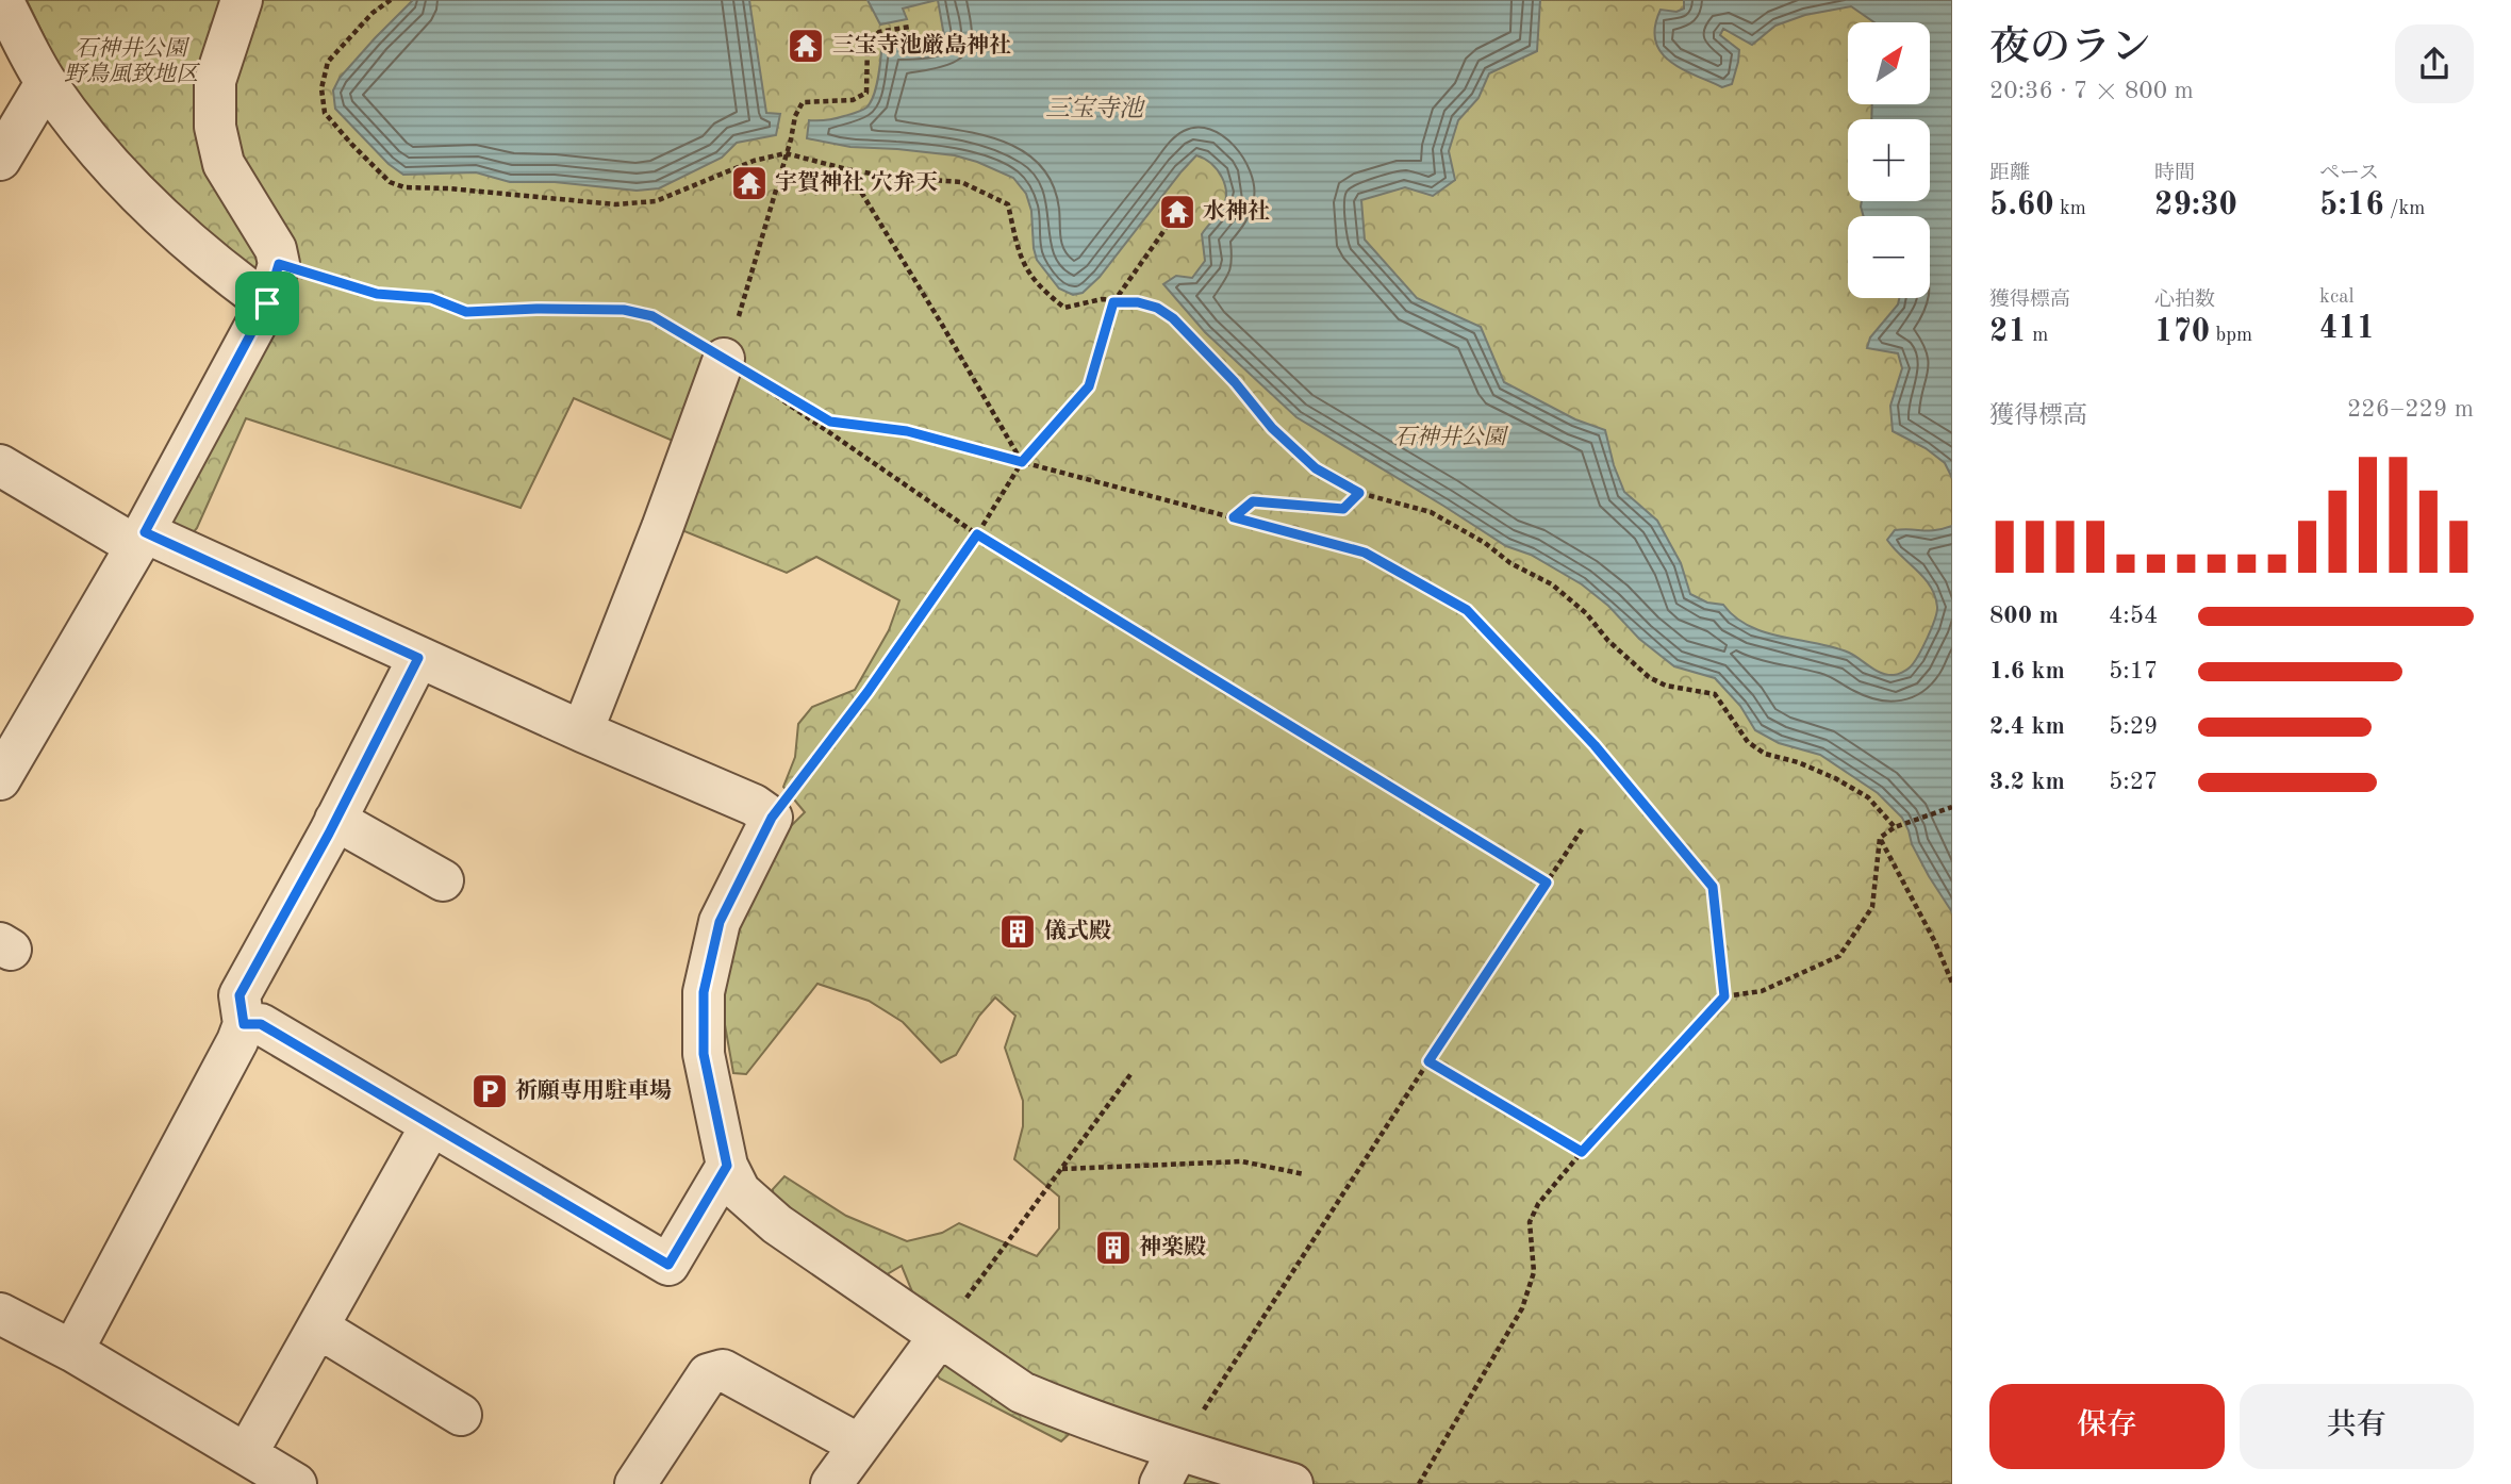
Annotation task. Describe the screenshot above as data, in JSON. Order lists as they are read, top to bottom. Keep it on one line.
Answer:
{"water":["三宝寺池"],"parks":["石神井公園 野鳥風致地区","石神井公園"],"places":{"temple":["三宝寺池厳島神社","宇賀神社 穴弁天","水神社"],"building":["儀式殿","神楽殿"],"parking":["祈願専用駐車場"]},"north":"top right","page":{"heading":["夜のラン","20:36 · 7 × 800 m"],"map_buttons":["+","−"],"stats":[["距離","5.60 km"],["時間","29:30"],["ペース","5:16 /km"],["獲得標高","21 m"],["心拍数","170 bpm"],["kcal","411"]],"chart":["獲得標高","226–229 m"],"list":[{"name":"800 m","note":"4:54"},{"name":"1.6 km","note":"5:17"},{"name":"2.4 km","note":"5:29"},{"name":"3.2 km","note":"5:27"}],"buttons":["保存","共有"]}}
